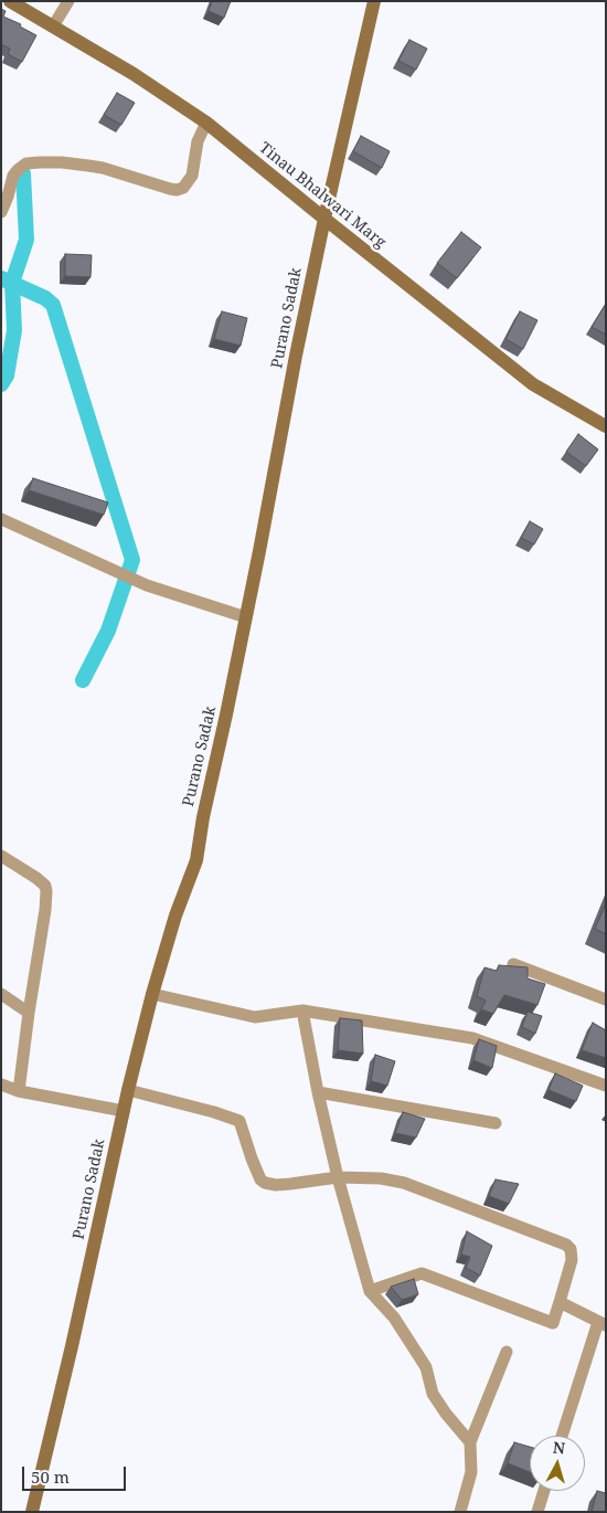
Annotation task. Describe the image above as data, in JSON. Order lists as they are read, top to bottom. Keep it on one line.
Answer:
{"streets":{"main road":["Tinau Bhalwari Marg","Purano Sadak"]},"crossings":[["Tinau Bhalwari Marg","Purano Sadak"]],"scale_bar":"50 m","north":"top"}
